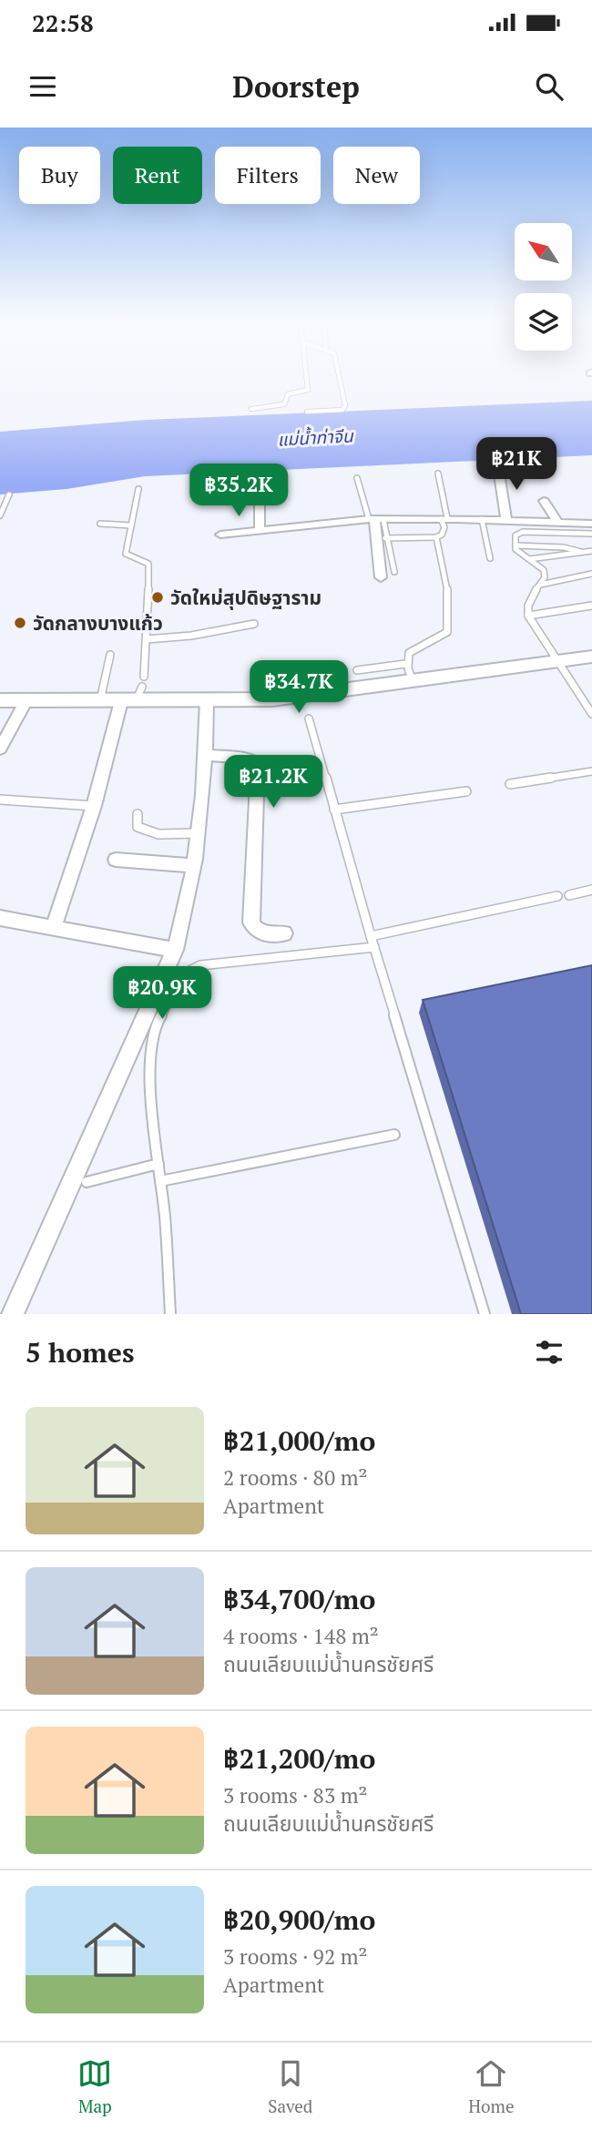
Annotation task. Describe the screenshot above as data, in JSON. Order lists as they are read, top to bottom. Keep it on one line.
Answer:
{"water":["แม่น้ำท่าจีน"],"places":["วัดใหม่สุปดิษฐาราม","วัดกลางบางแก้ว"],"north":"top left","page":{"status":"22:58","header":"Doorstep","chip":["Buy","Rent","Filters","New"],"price":["฿21K","฿35.2K","฿34.7K","฿21.2K","฿20.9K"],"heading":"5 homes","list":[{"name":"฿21,000/mo","note":"2 rooms · 80 m² · Apartment"},{"name":"฿34,700/mo","note":"4 rooms · 148 m² · ถนนเลียบแม่น้ำนครชัยศรี"},{"name":"฿21,200/mo","note":"3 rooms · 83 m² · ถนนเลียบแม่น้ำนครชัยศรี"},{"name":"฿20,900/mo","note":"3 rooms · 92 m² · Apartment"}],"tabs":["Map","Saved","Home"]}}
